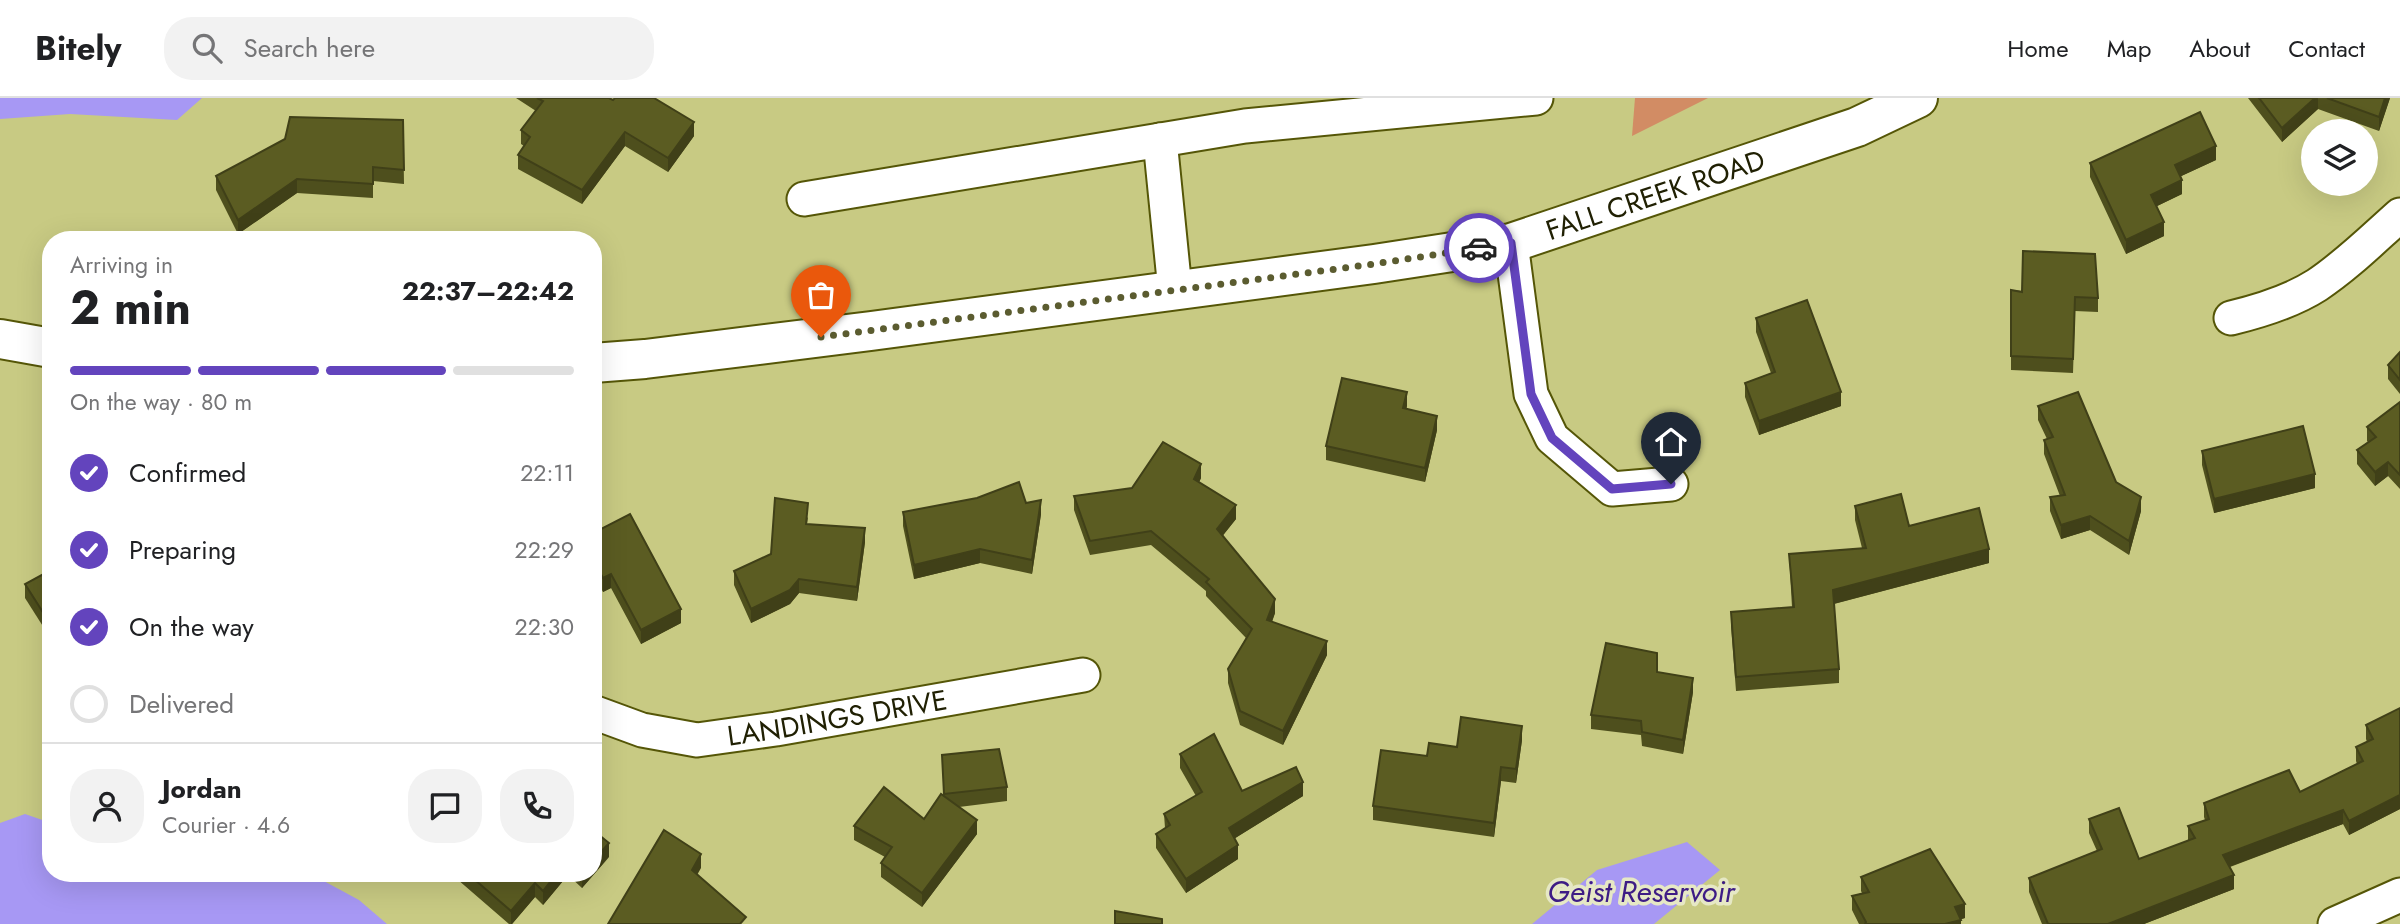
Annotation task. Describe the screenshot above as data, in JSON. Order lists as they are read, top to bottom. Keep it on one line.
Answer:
{"streets":{"main road":["FALL CREEK ROAD"],"street":["LANDINGS DRIVE"]},"water":["Geist Reservoir"],"page":{"header":"Bitely","search":"Search here","nav":["Home","Map","About","Contact"],"heading":["2 min","Arriving in","22:37–22:42"],"panel":["Jordan","Courier · 4.6"],"bar":"On the way · 80 m","list":[["Confirmed","22:11"],["Preparing","22:29"],["On the way","22:30"],"Delivered"]}}
